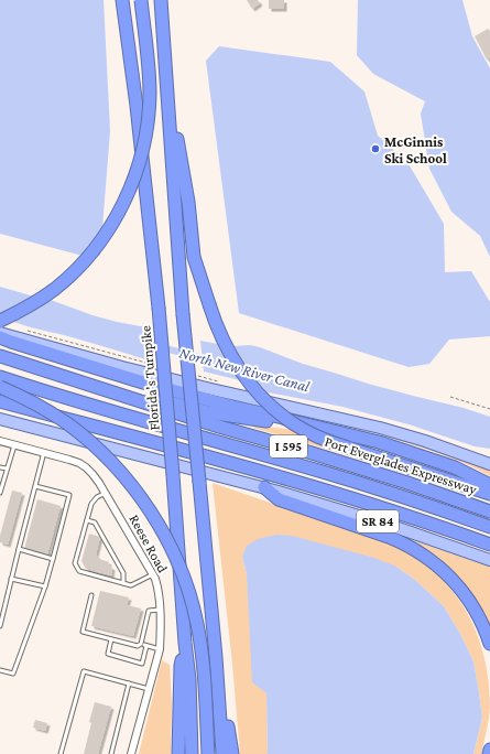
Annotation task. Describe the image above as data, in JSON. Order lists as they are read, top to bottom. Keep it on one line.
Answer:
{"streets":{"highway":["Florida's Turnpike","I 595","Port Everglades Expressway"],"main road":["SR 84"],"street":["Reese Road"]},"water":["North New River Canal"],"places":["McGinnis Ski School"]}
